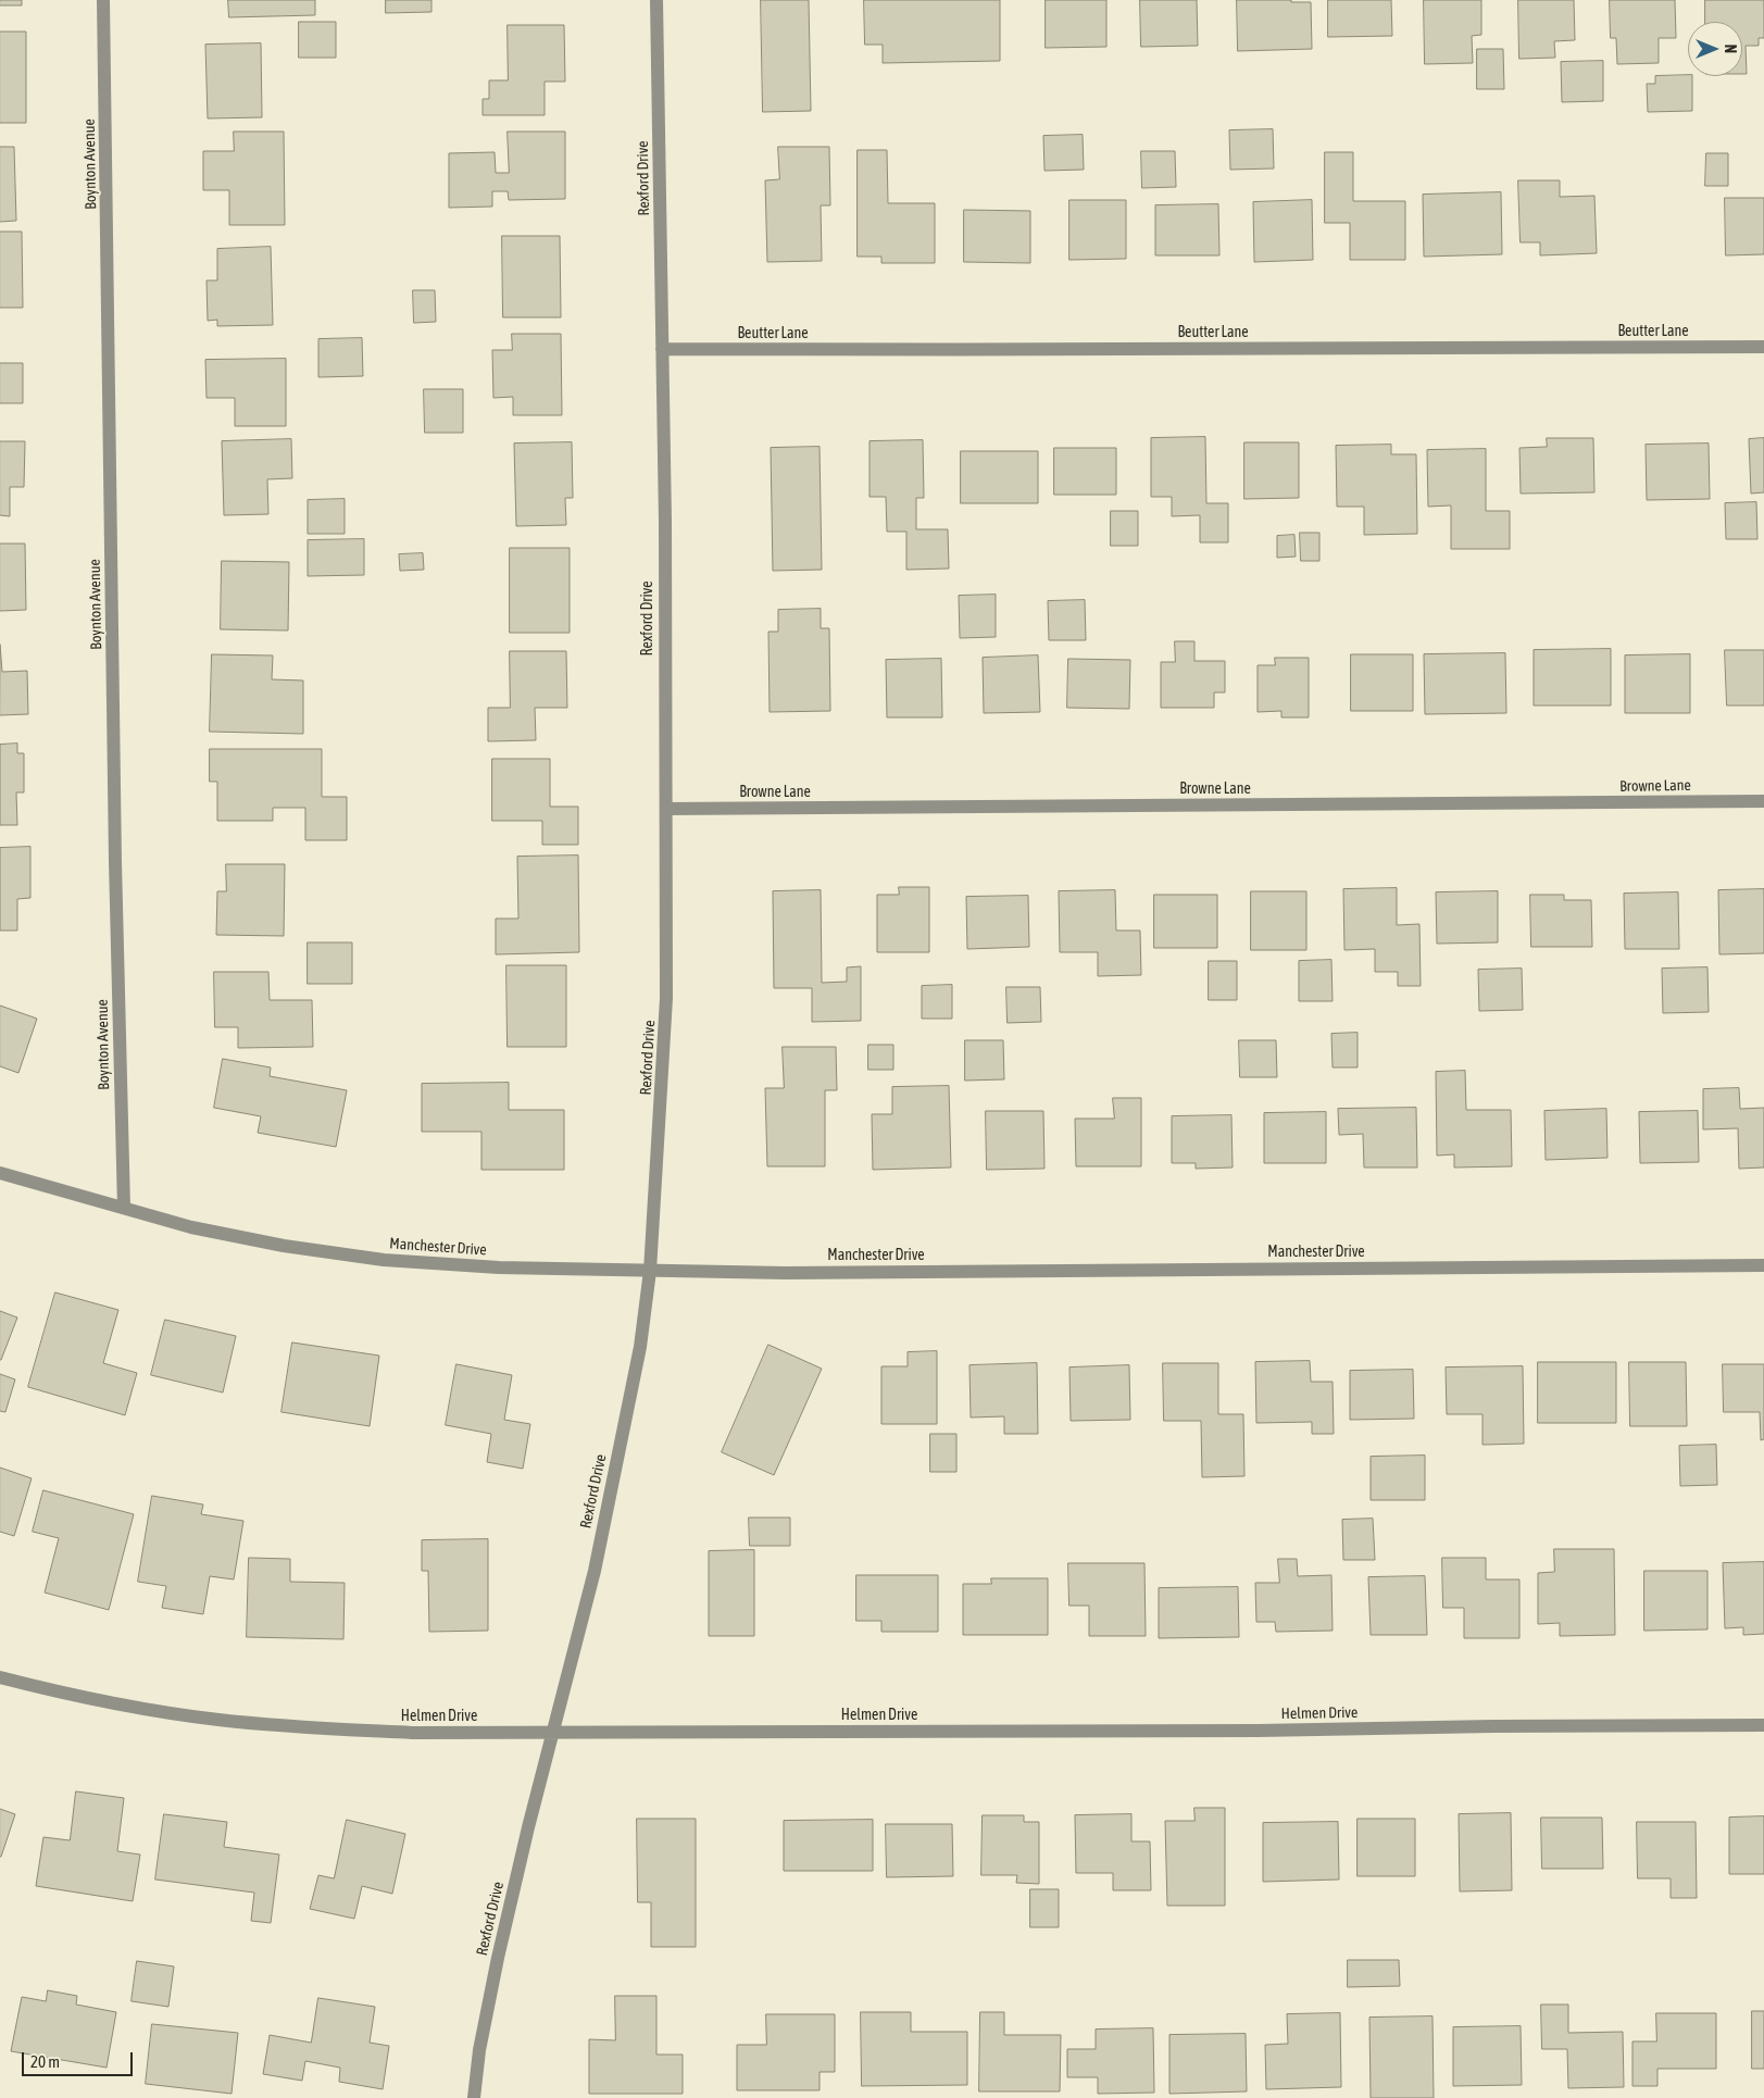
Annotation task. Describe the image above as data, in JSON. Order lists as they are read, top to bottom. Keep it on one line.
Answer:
{"streets":{"street":["Boynton Avenue","Rexford Drive","Beutter Lane","Browne Lane","Manchester Drive","Helmen Drive"]},"crossings":[["Boynton Avenue","Manchester Drive"],["Rexford Drive","Beutter Lane"],["Rexford Drive","Browne Lane"],["Rexford Drive","Manchester Drive"],["Rexford Drive","Helmen Drive"]],"scale_bar":"20 m","north":"right"}
